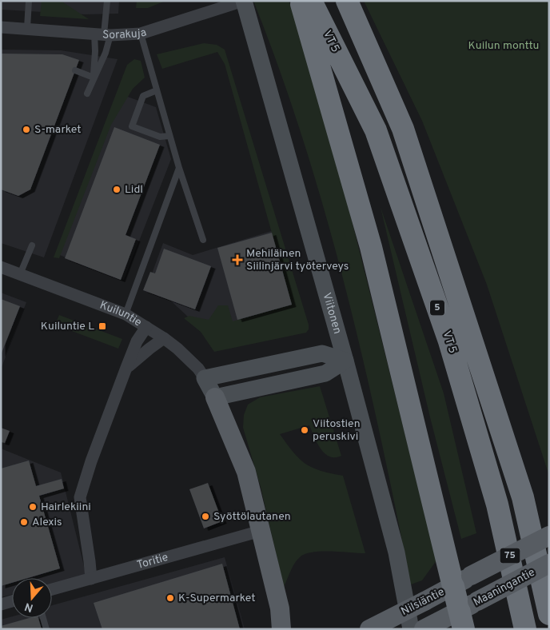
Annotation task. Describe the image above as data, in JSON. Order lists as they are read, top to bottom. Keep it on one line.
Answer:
{"streets":{"highway":["VT 5","5"],"main road":["Viitonen","Kuiluntie","75","Maaningantie","Nilsiäntie"],"street":["Sorakuja","Toritie"]},"crossings":[["Sorakuja","Viitonen"],["Viitonen","75"],["75","Maaningantie"],["75","Nilsiäntie"]],"parks":["Kuilun monttu"],"places":{"other":["S-market","Lidl","Viitostien peruskivi","Hairlekiini","Syöttölautanen","Alexis","K-Supermarket"],"health":["Mehiläinen Siilinjärvi työterveys"],"transit":["Kuiluntie L"]},"north":"bottom"}
